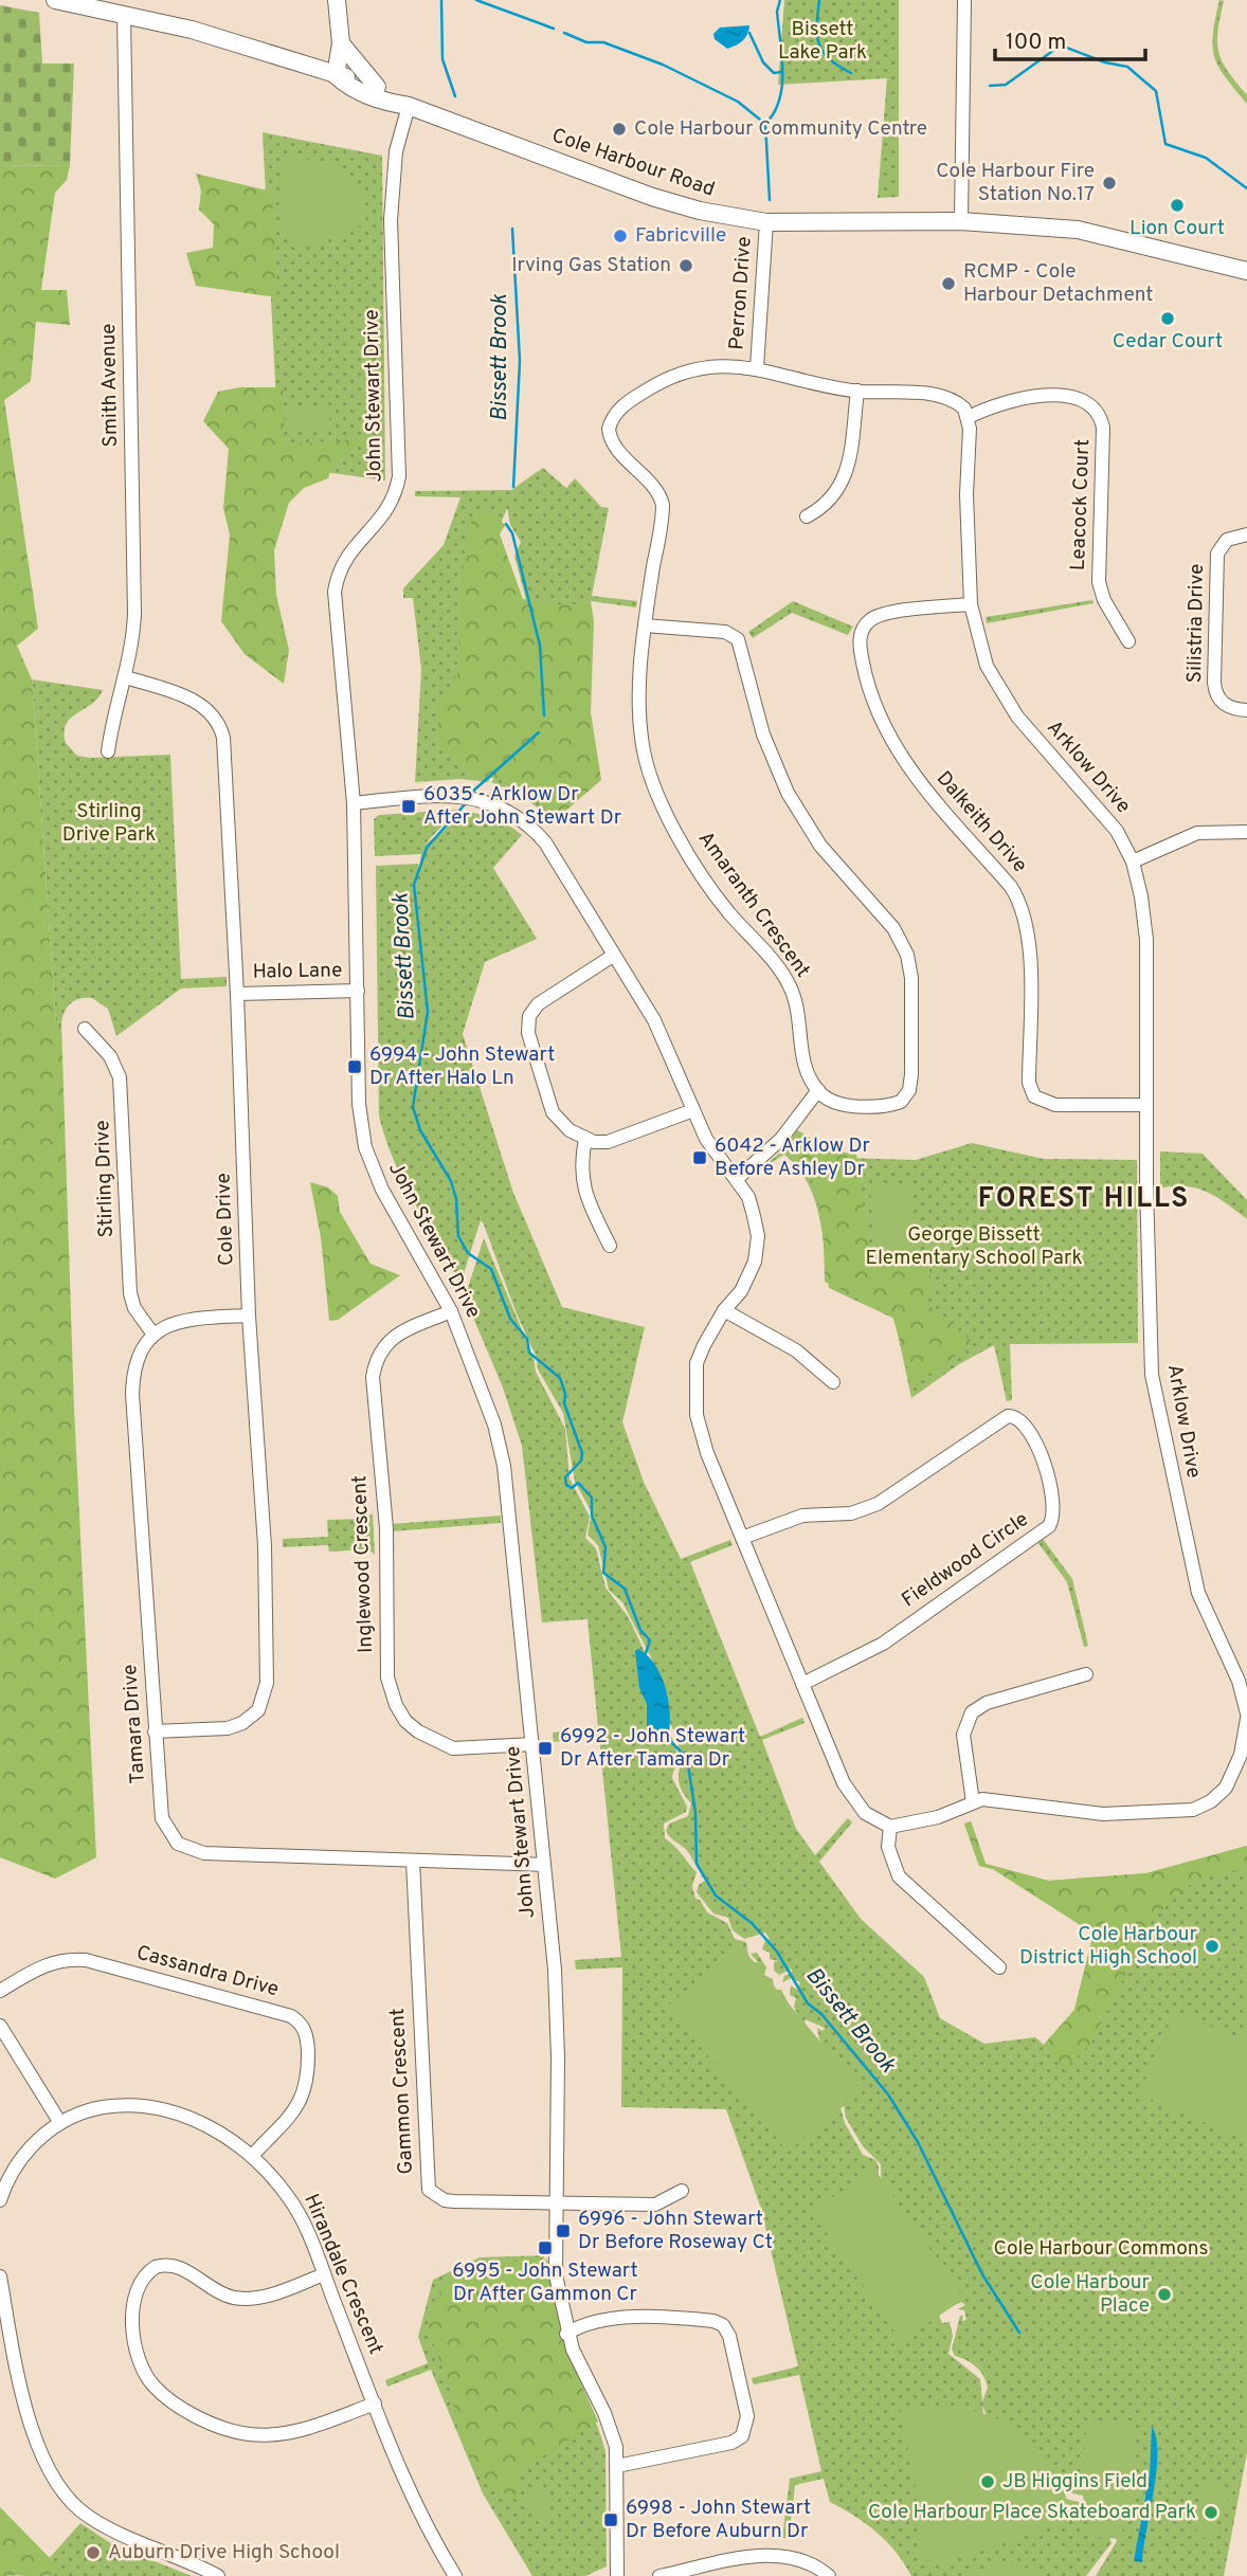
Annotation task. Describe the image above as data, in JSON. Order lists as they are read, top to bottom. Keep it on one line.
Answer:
{"streets":{"main road":["Cole Harbour Road"],"street":["Perron Drive","Smith Avenue","John Stewart Drive","Leacock Court","Silistria Drive","Arklow Drive","Dalkeith Drive","Amaranth Crescent","Halo Lane","Stirling Drive","Cole Drive","Fieldwood Circle","Inglewood Crescent","Tamara Drive","Cassandra Drive","Gammon Crescent","Hirandale Crescent"]},"crossings":[["Cole Harbour Road","Perron Drive"],["Cole Harbour Road","Smith Avenue"],["Cole Harbour Road","John Stewart Drive"],["Perron Drive","Amaranth Crescent"],["Smith Avenue","Cole Drive"],["John Stewart Drive","Halo Lane"],["John Stewart Drive","Inglewood Crescent"],["John Stewart Drive","Tamara Drive"],["John Stewart Drive","Gammon Crescent"],["Leacock Court","Arklow Drive"],["Arklow Drive","Dalkeith Drive"],["Halo Lane","Cole Drive"],["Stirling Drive","Tamara Drive"],["Cole Drive","Tamara Drive"],["Tamara Drive","Gammon Crescent"],["Cassandra Drive","Hirandale Crescent"]],"districts":["FOREST HILLS"],"water":["Bissett Brook"],"parks":["Bissett Lake Park","Stirling Drive Park","George Bissett Elementary School Park","Cole Harbour Commons"],"places":{"other":["Cole Harbour Community Centre","Cole Harbour Fire Station No.17","Lion Court","Fabricville","Irving Gas Station","RCMP - Cole Harbour Detachment","Cedar Court","Cole Harbour District High School","Cole Harbour Place","JB Higgins Field","Cole Harbour Place Skateboard Park","Auburn Drive High School"],"transit":["6035 - Arklow Dr After John Stewart Dr","6994 - John Stewart Dr After Halo Ln","6042 - Arklow Dr Before Ashley Dr","6992 - John Stewart Dr After Tamara Dr","6996 - John Stewart Dr Before Roseway Ct","6995 - John Stewart Dr After Gammon Cr","6998 - John Stewart Dr Before Auburn Dr"]},"scale_bar":"100 m"}
